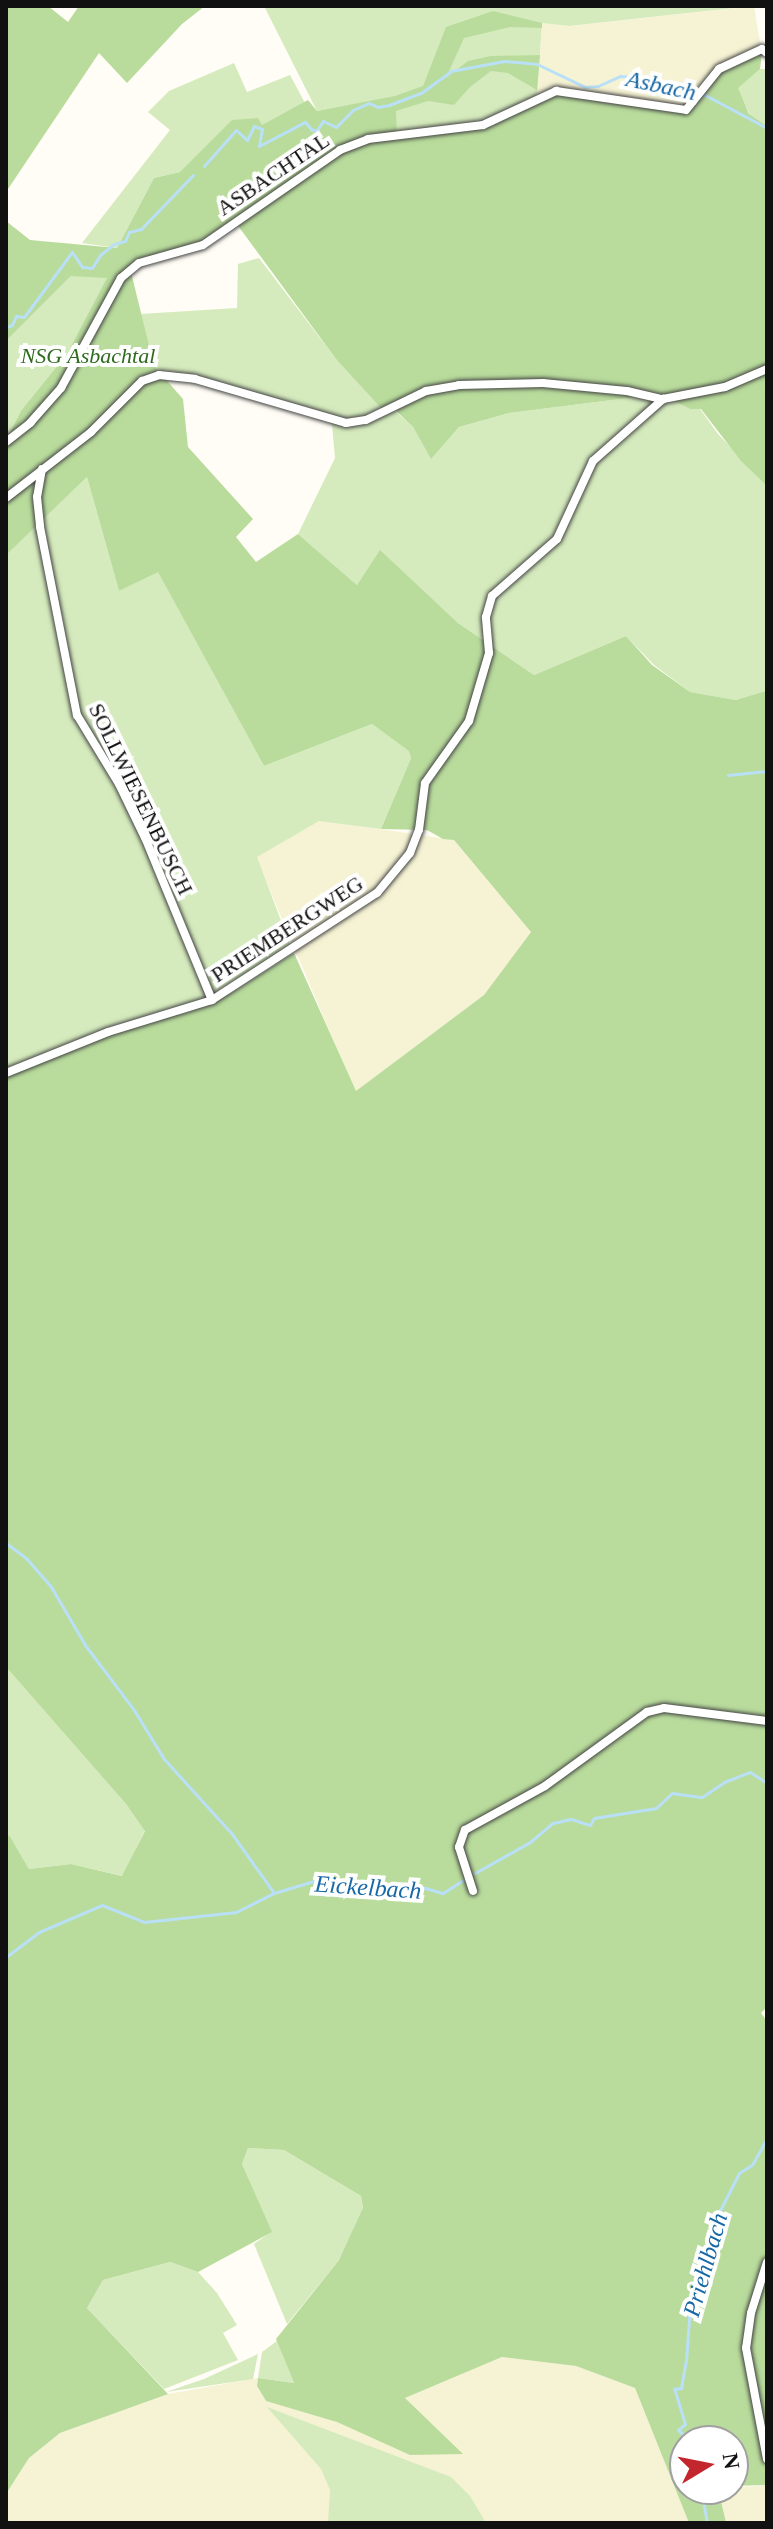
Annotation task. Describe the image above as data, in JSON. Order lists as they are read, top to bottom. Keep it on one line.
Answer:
{"streets":{"street":["ASBACHTAL","SOLLWIESENBUSCH","PRIEMBERGWEG"]},"crossings":[["SOLLWIESENBUSCH","PRIEMBERGWEG"]],"water":["Asbach","Eickelbach","Priehlbach"],"parks":["NSG Asbachtal"],"north":"right"}
